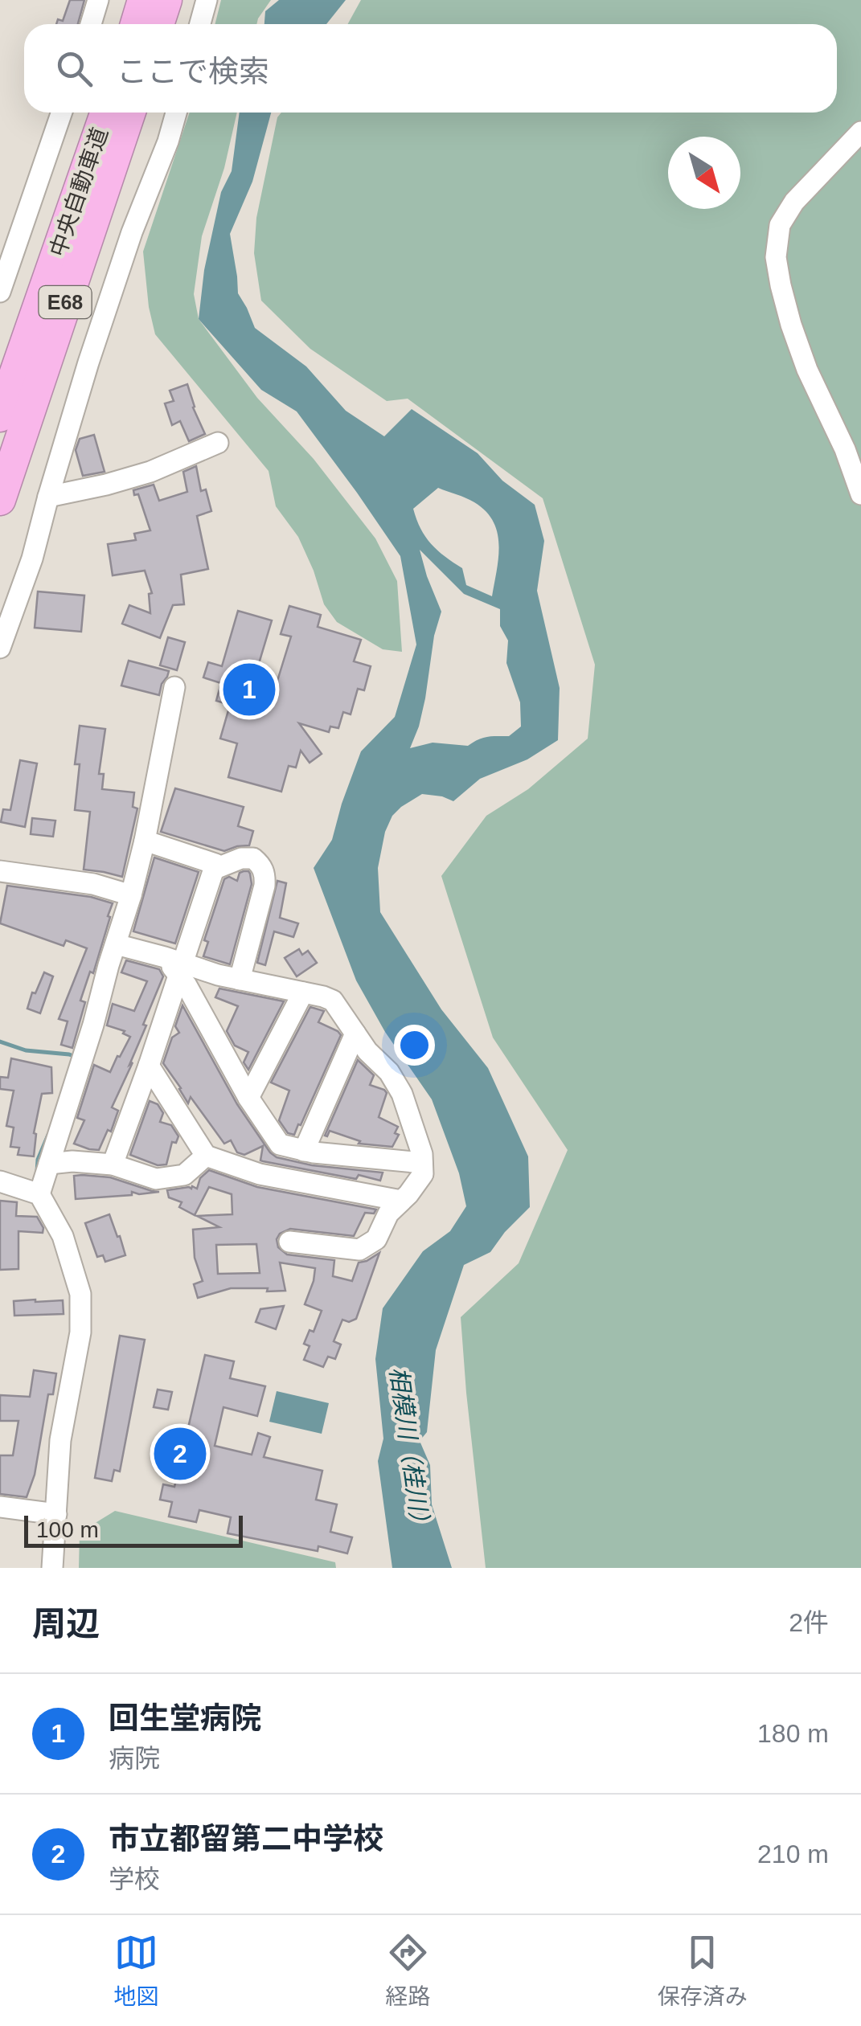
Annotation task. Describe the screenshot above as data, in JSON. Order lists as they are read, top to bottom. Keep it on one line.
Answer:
{"streets":{"highway":["中央自動車道","E68"]},"water":["相模川（桂川）"],"scale_bar":"100 m","north":"bottom right","page":{"search":"ここで検索","pins":["1","2"],"scale":"100 m","heading":["周辺","2件"],"list":[{"mark":"1","name":"回生堂病院","note":"病院","value":"180 m"},{"mark":"2","name":"市立都留第二中学校","note":"学校","value":"210 m"}],"nav":["地図","経路","保存済み"]}}
